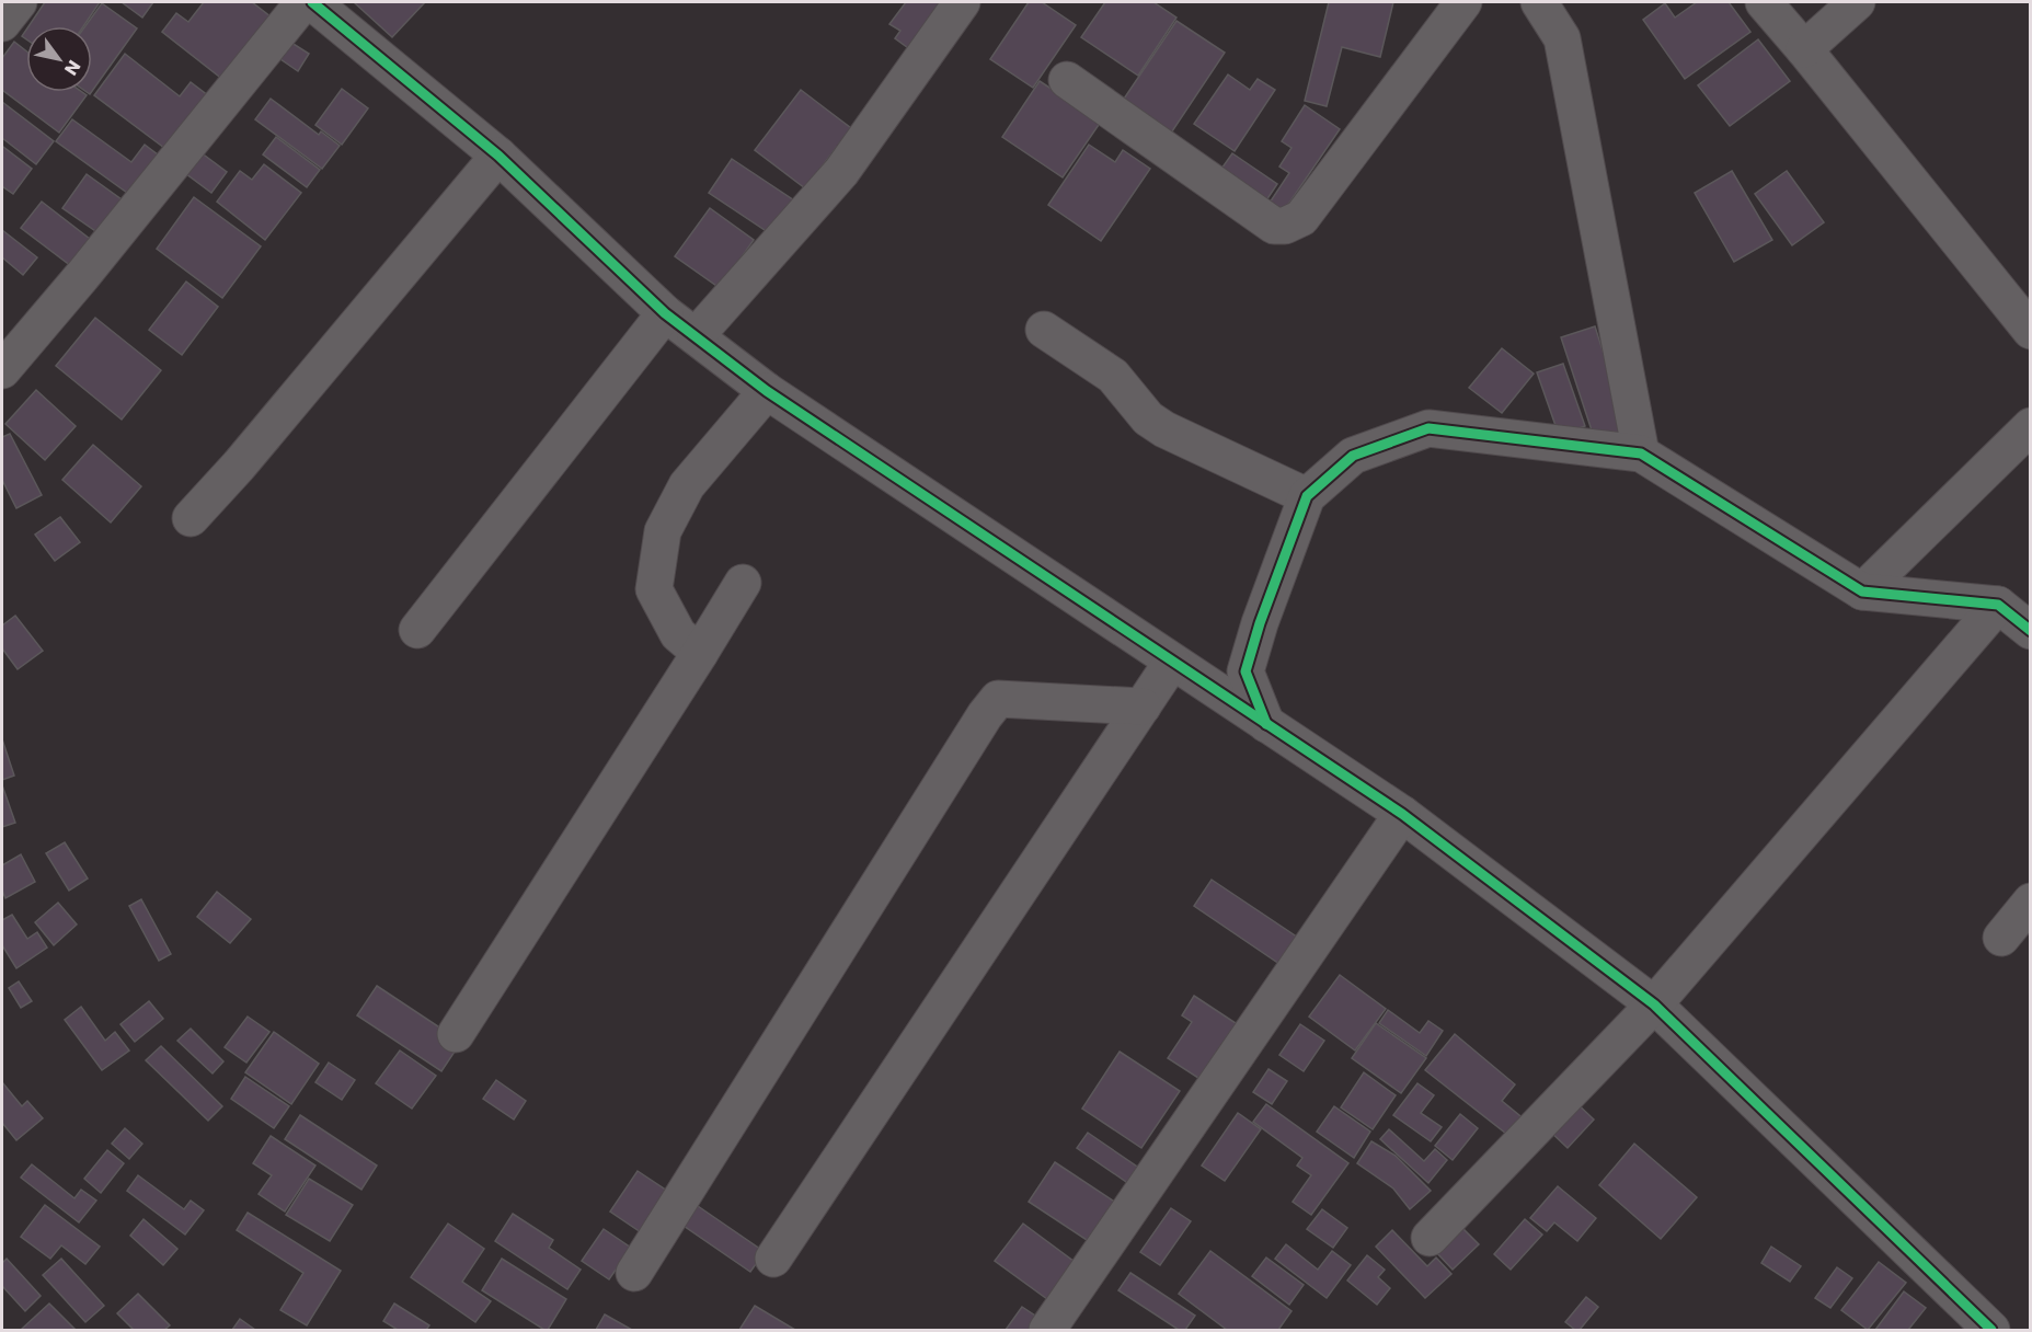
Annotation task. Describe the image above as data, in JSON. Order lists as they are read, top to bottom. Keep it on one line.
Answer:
{"north":"bottom right"}
